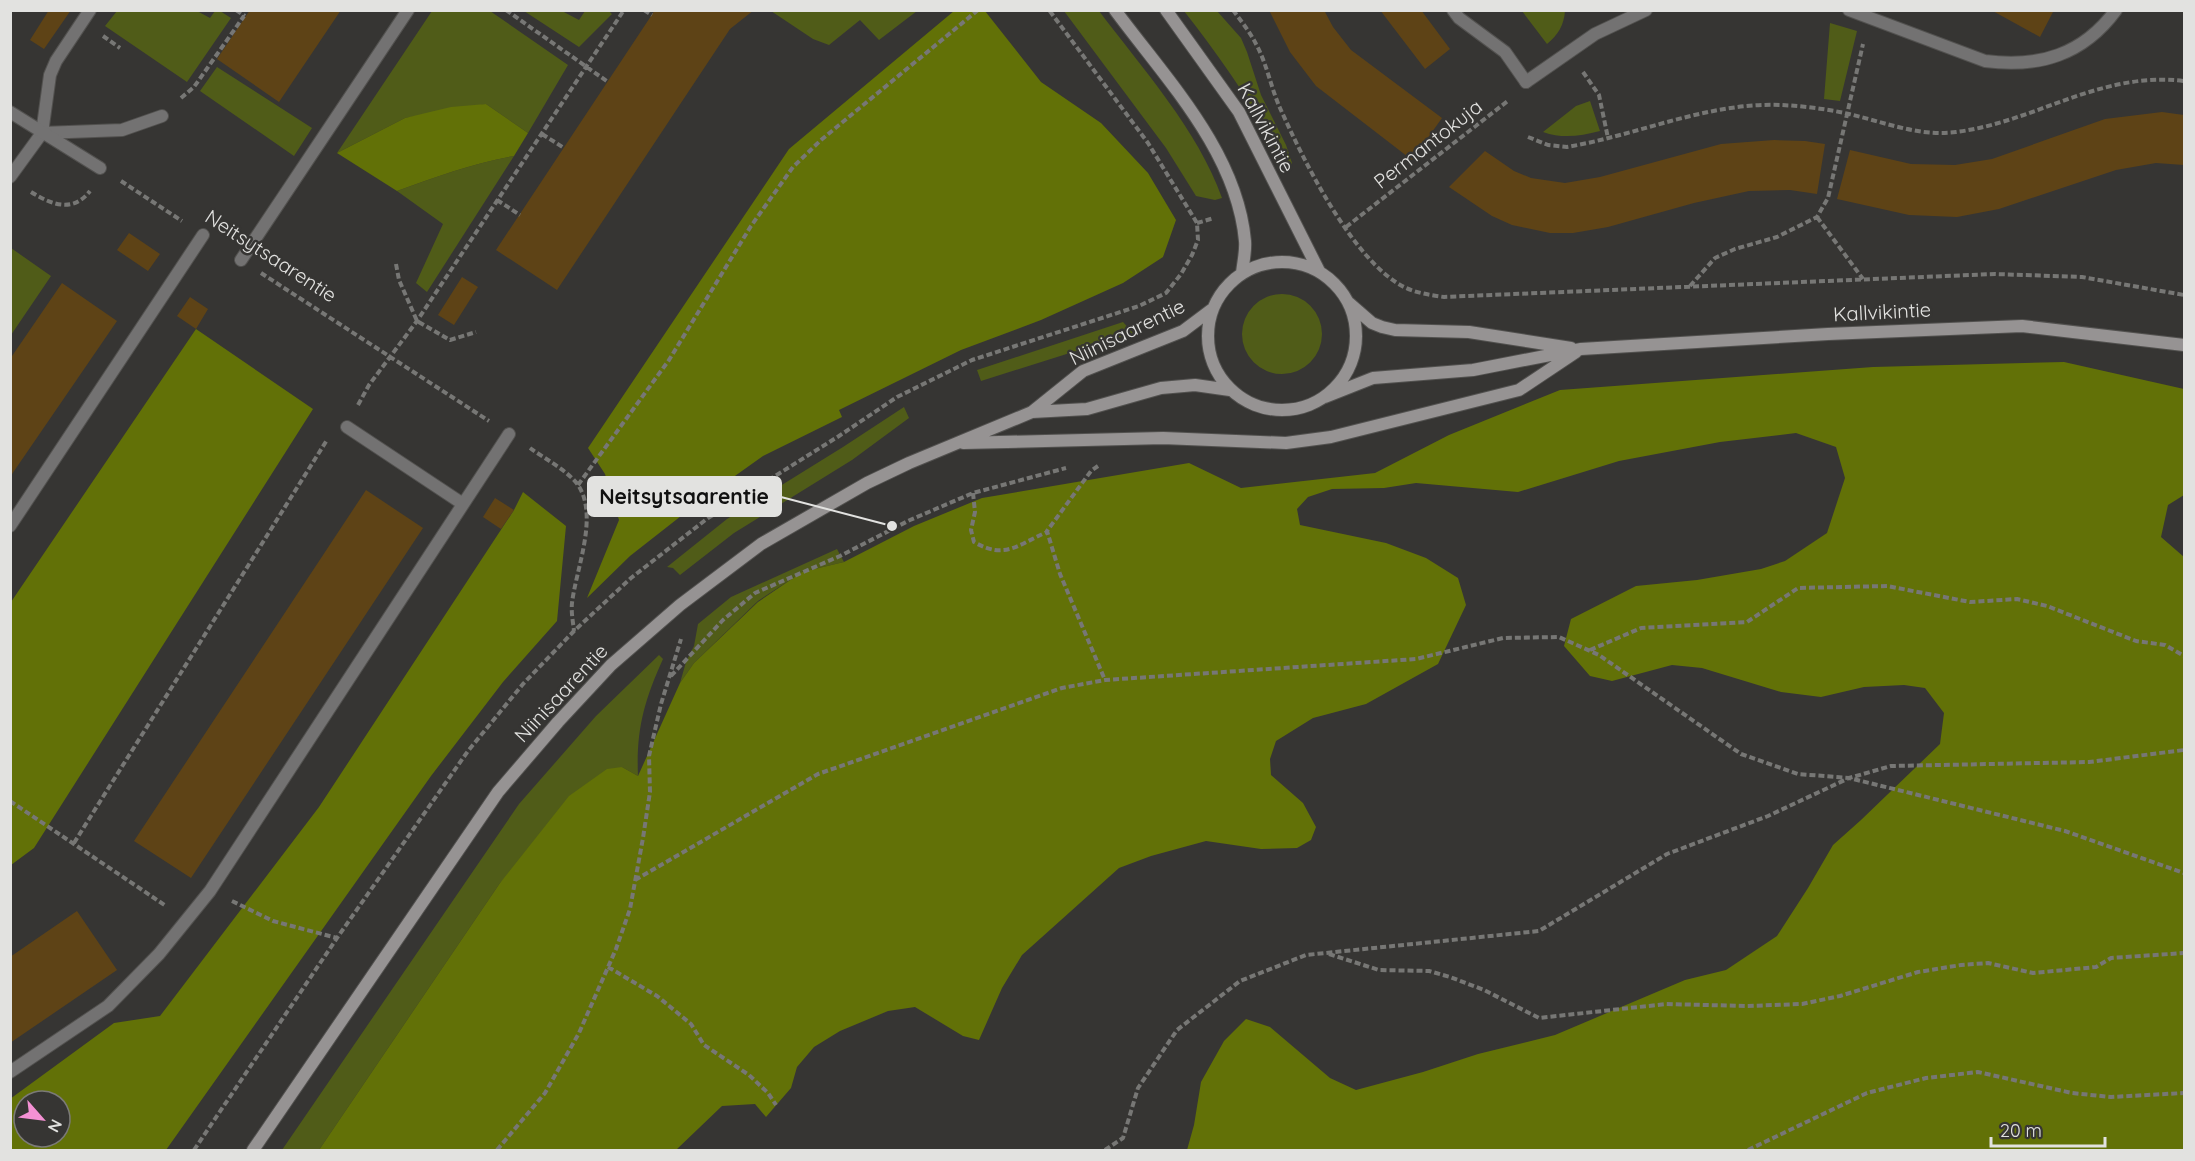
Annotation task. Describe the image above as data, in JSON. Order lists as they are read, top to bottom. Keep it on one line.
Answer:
{"streets":{"main road":["Kallvikintie","Niinisaarentie"],"path":["Permantokuja","Neitsytsaarentie"]},"crossings":[["Kallvikintie","Niinisaarentie"]],"places":["Neitsytsaarentie"],"scale_bar":"20 m","north":"bottom right"}
